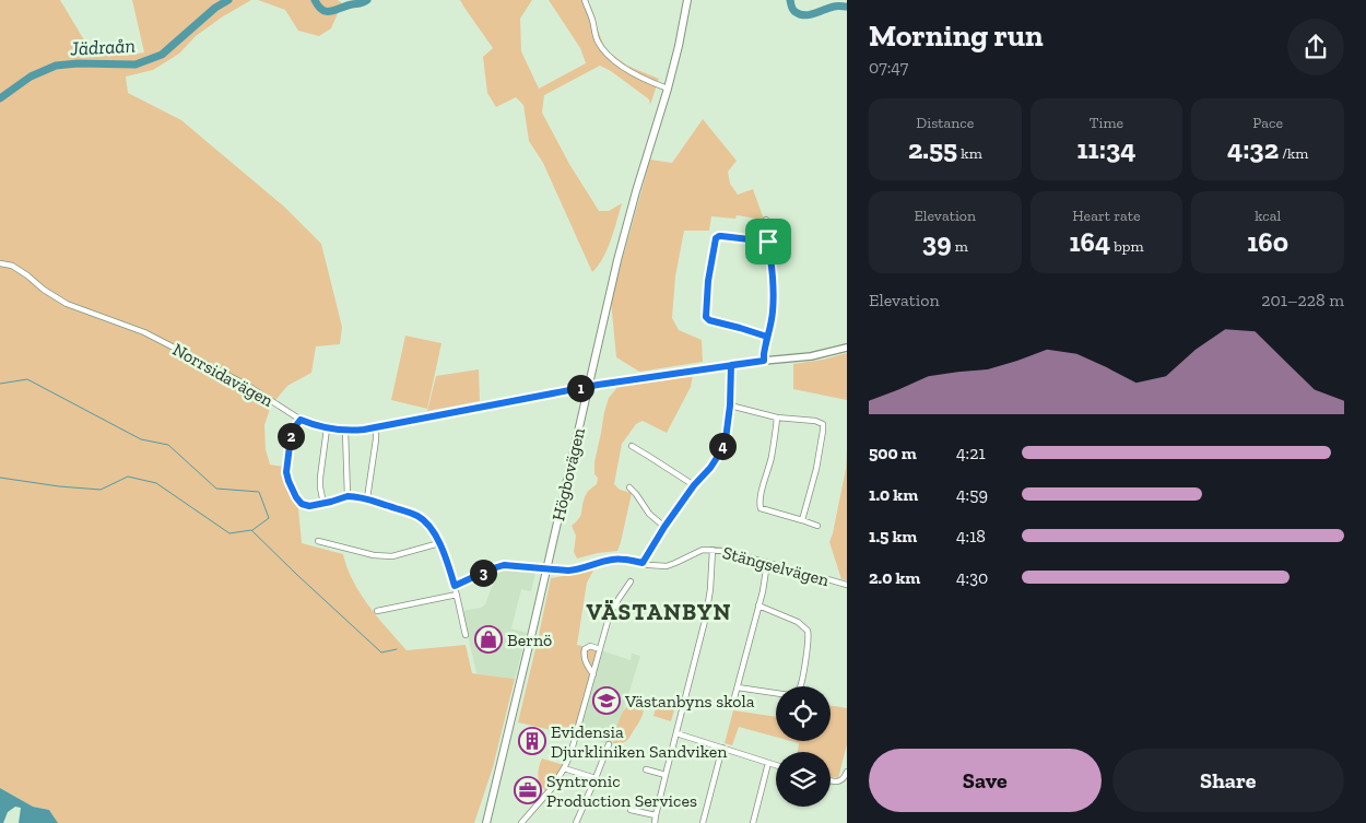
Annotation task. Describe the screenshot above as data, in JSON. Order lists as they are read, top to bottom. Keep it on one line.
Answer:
{"streets":{"main road":["Högbovägen"],"street":["Norrsidavägen","Stängselvägen"]},"crossings":[["Norrsidavägen","Högbovägen"],["Högbovägen","Stängselvägen"]],"districts":["VÄSTANBYN"],"water":["Jädraån"],"places":{"shop":["Bernö"],"school or university":["Västanbyns skola"],"building":["Evidensia Djurkliniken Sandviken"],"office":["Syntronic Production Services"]},"page":{"heading":["Morning run","07:47"],"stats":[["Distance","2.55 km"],["Time","11:34"],["Pace","4:32 /km"],["Elevation","39 m"],["Heart rate","164 bpm"],["kcal","160"]],"chart":["Elevation","201–228 m"],"pins":["1","2","4","3"],"list":[{"name":"500 m","note":"4:21"},{"name":"1.0 km","note":"4:59"},{"name":"1.5 km","note":"4:18"},{"name":"2.0 km","note":"4:30"}],"buttons":["Save","Share"]}}
